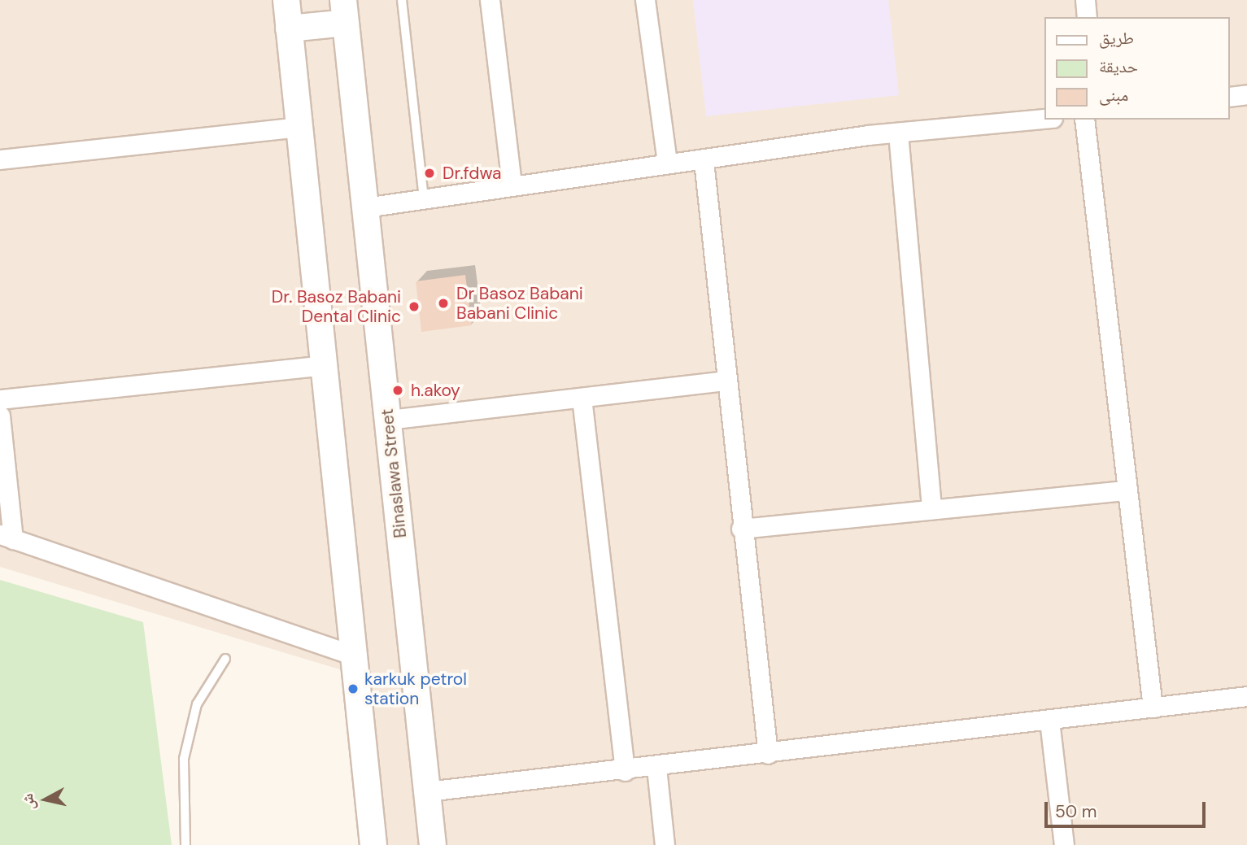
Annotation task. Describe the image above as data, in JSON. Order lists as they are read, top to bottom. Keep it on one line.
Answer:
{"streets":{"main road":["Binaslawa Street"]},"places":["Dr.fdwa","Dr Basoz Babani Babani Clinic","Dr. Basoz Babani Dental Clinic","h.akoy","karkuk petrol station"],"legend":["طريق","حديقة","مبنى"],"scale_bar":"50 m","north":"left"}
